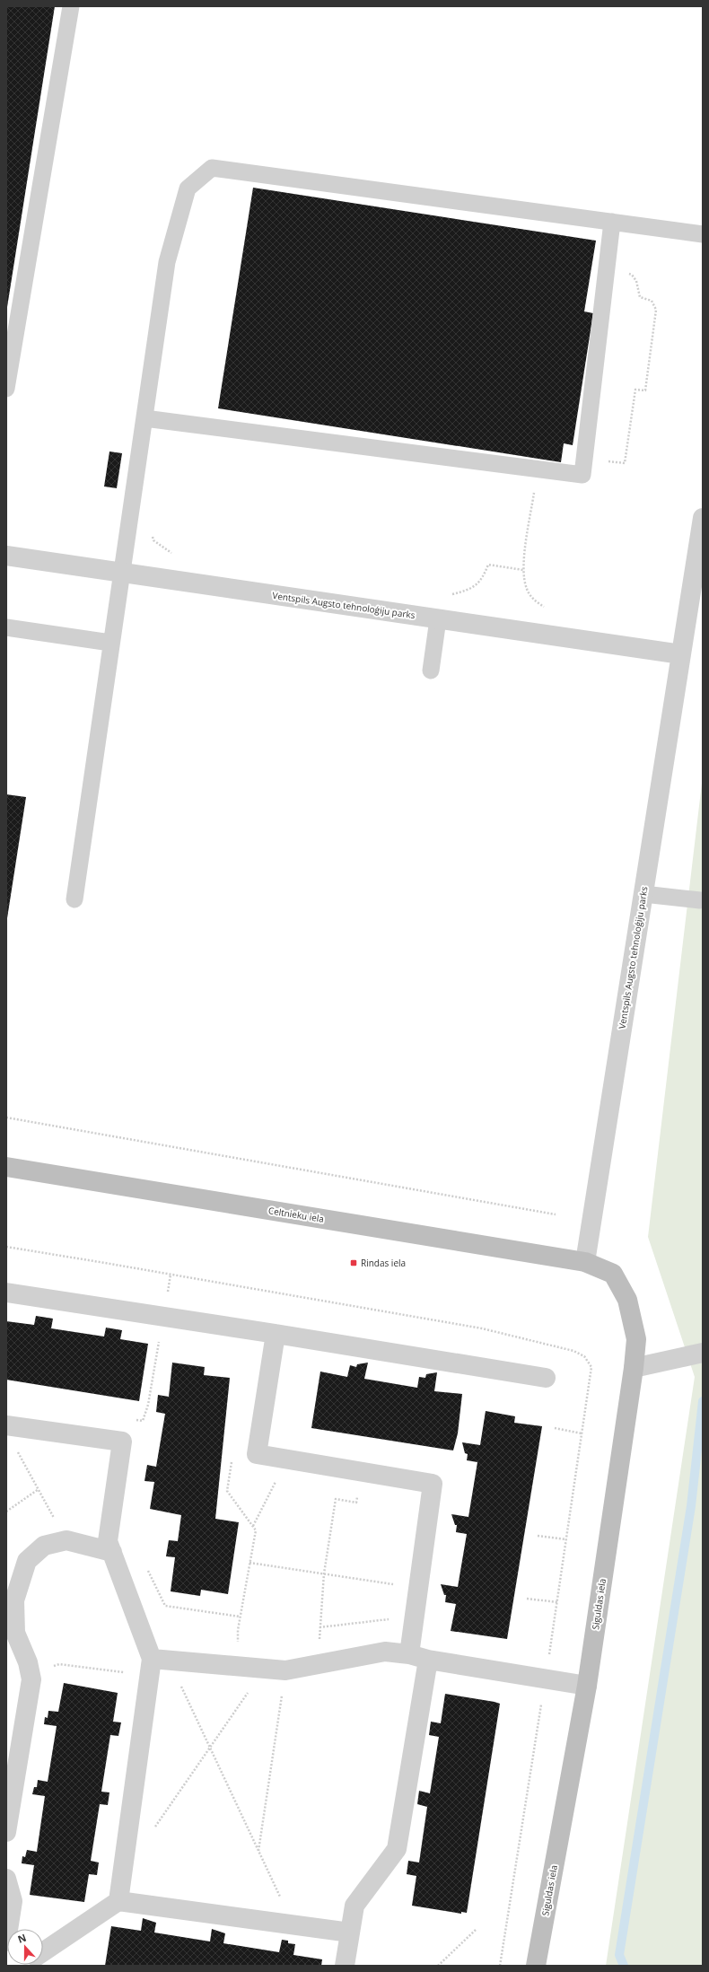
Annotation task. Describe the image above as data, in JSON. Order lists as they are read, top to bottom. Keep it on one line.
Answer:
{"streets":{"street":["Ventspils Augsto tehnoloģiju parks","Celtnieku iela","Siguldas iela"]},"crossings":[["Ventspils Augsto tehnoloģiju parks","Celtnieku iela"],["Ventspils Augsto tehnoloģiju parks","Siguldas iela"],["Celtnieku iela","Siguldas iela"]],"places":{"transit":["Rindas iela"]},"north":"top"}
